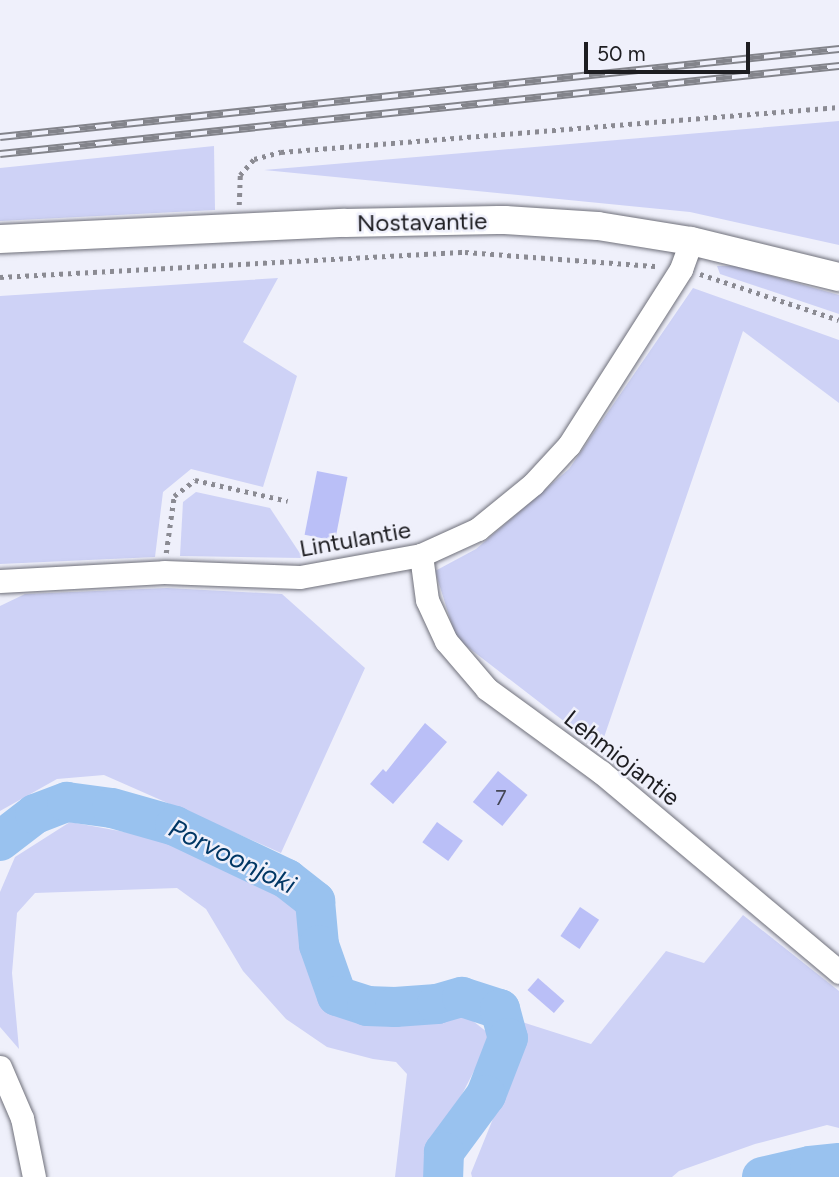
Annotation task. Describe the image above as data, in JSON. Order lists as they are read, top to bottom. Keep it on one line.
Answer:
{"streets":{"street":["Nostavantie","Lintulantie","Lehmiojantie"]},"crossings":[["Nostavantie","Lintulantie"],["Lintulantie","Lehmiojantie"]],"water":["Porvoonjoki"],"house_numbers":["7"],"scale_bar":"50 m"}
